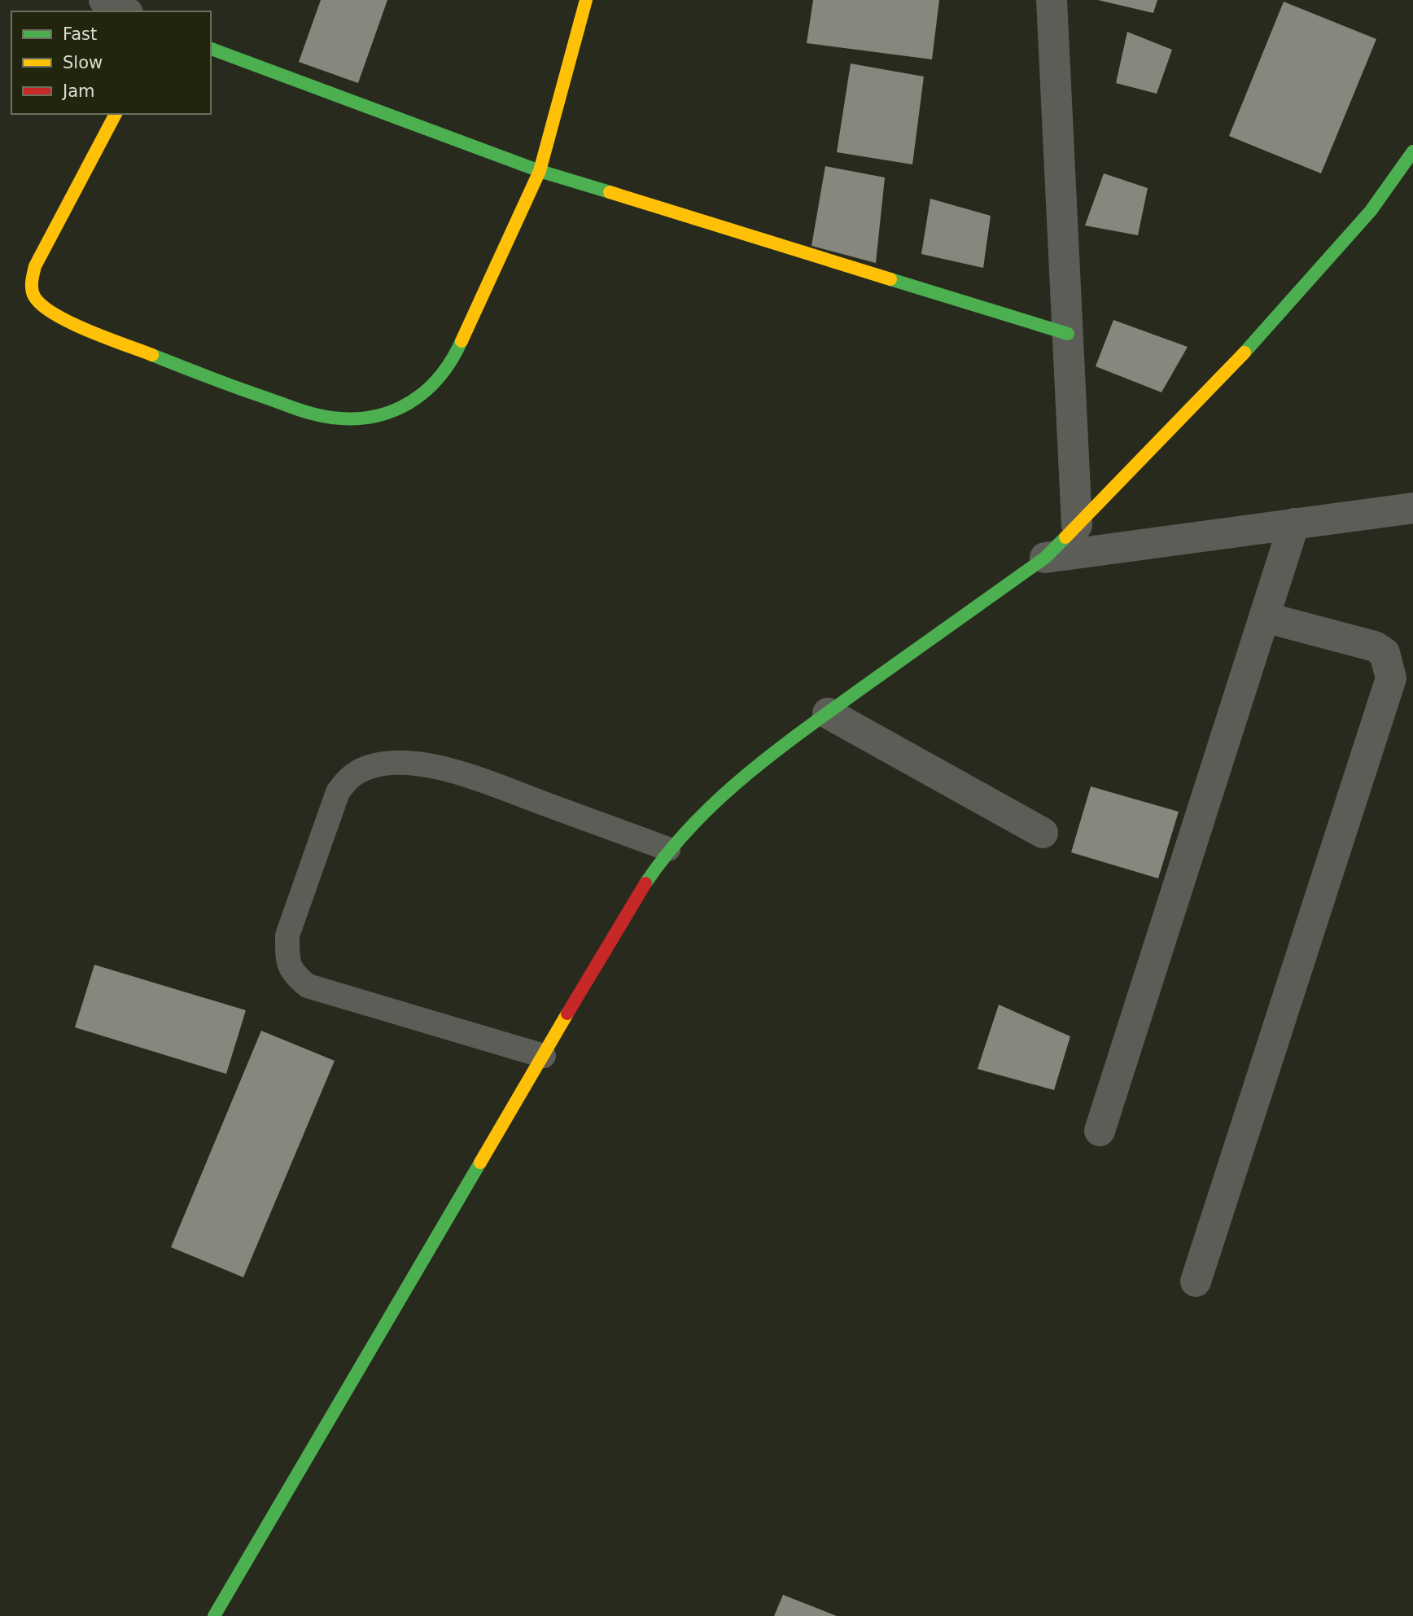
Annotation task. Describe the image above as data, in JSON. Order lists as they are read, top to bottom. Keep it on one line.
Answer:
{"legend":["Fast","Slow","Jam"]}
